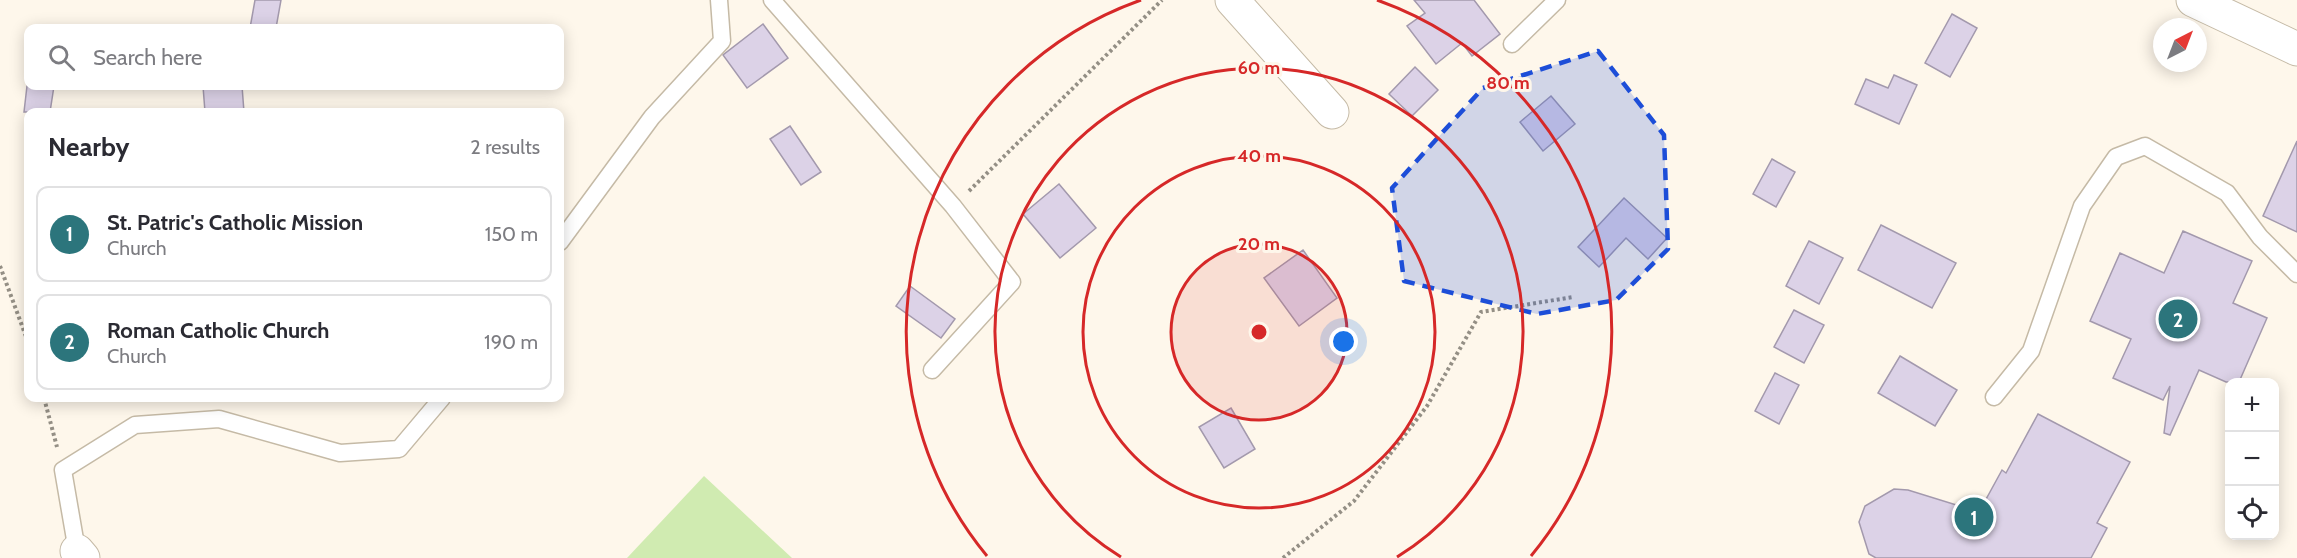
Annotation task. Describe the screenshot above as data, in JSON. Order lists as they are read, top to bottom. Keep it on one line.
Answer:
{"north":"top right","page":{"search":"Search here","heading":["Nearby","2 results"],"list":[{"mark":"1","name":"St. Patric's Catholic Mission","note":"Church","value":"150 m"},{"mark":"2","name":"Roman Catholic Church","note":"Church","value":"190 m"}],"pins":["2","1"],"map_buttons":["+","−"]},"rings":["60 m","80 m","40 m","20 m"]}
